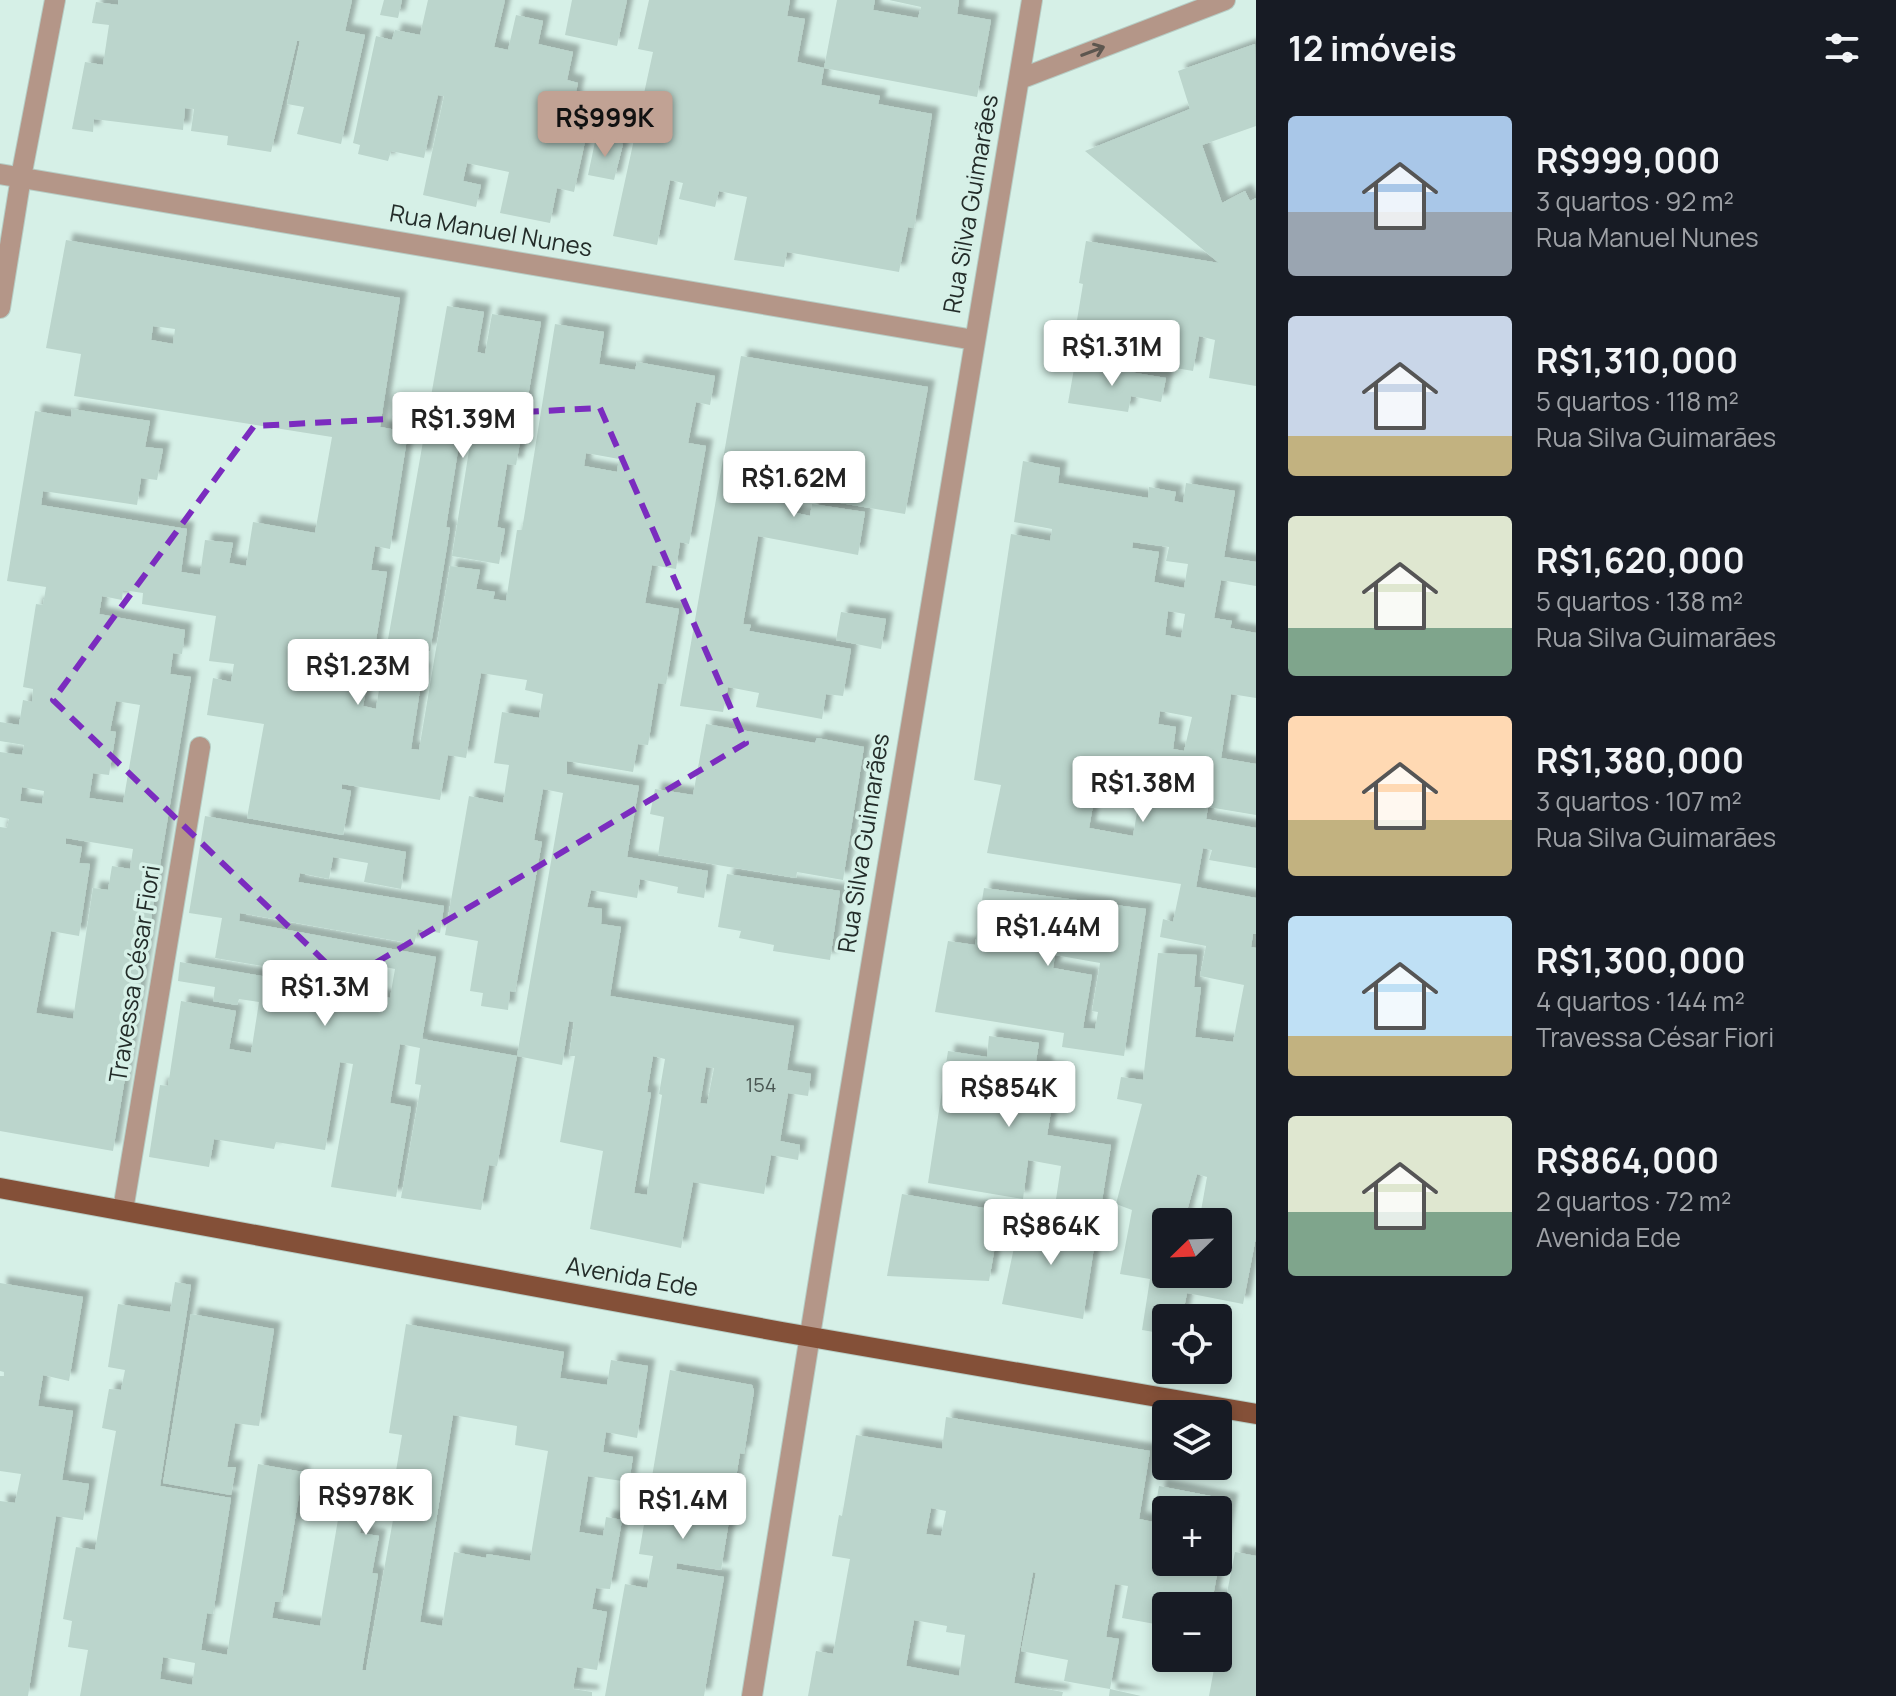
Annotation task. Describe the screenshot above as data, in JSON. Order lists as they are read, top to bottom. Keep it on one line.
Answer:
{"streets":{"main road":["Avenida Ede"],"street":["Rua Silva Guimarães","Rua Manuel Nunes","Travessa César Fiori"]},"crossings":[["Rua Silva Guimarães","Rua Manuel Nunes"],["Rua Silva Guimarães","Avenida Ede"],["Travessa César Fiori","Avenida Ede"]],"house_numbers":["154"],"north":"bottom left","page":{"heading":"12 imóveis","price":["R$999K","R$1.31M","R$1.39M","R$1.62M","R$1.23M","R$1.38M","R$1.44M","R$1.3M","R$854K","R$864K","R$978K","R$1.4M"],"list":[{"name":"R$999,000","note":"3 quartos · 92 m² · Rua Manuel Nunes"},{"name":"R$1,310,000","note":"5 quartos · 118 m² · Rua Silva Guimarães"},{"name":"R$1,620,000","note":"5 quartos · 138 m² · Rua Silva Guimarães"},{"name":"R$1,380,000","note":"3 quartos · 107 m² · Rua Silva Guimarães"},{"name":"R$1,300,000","note":"4 quartos · 144 m² · Travessa César Fiori"},{"name":"R$864,000","note":"2 quartos · 72 m² · Avenida Ede"}],"map_buttons":["+","−"]}}
